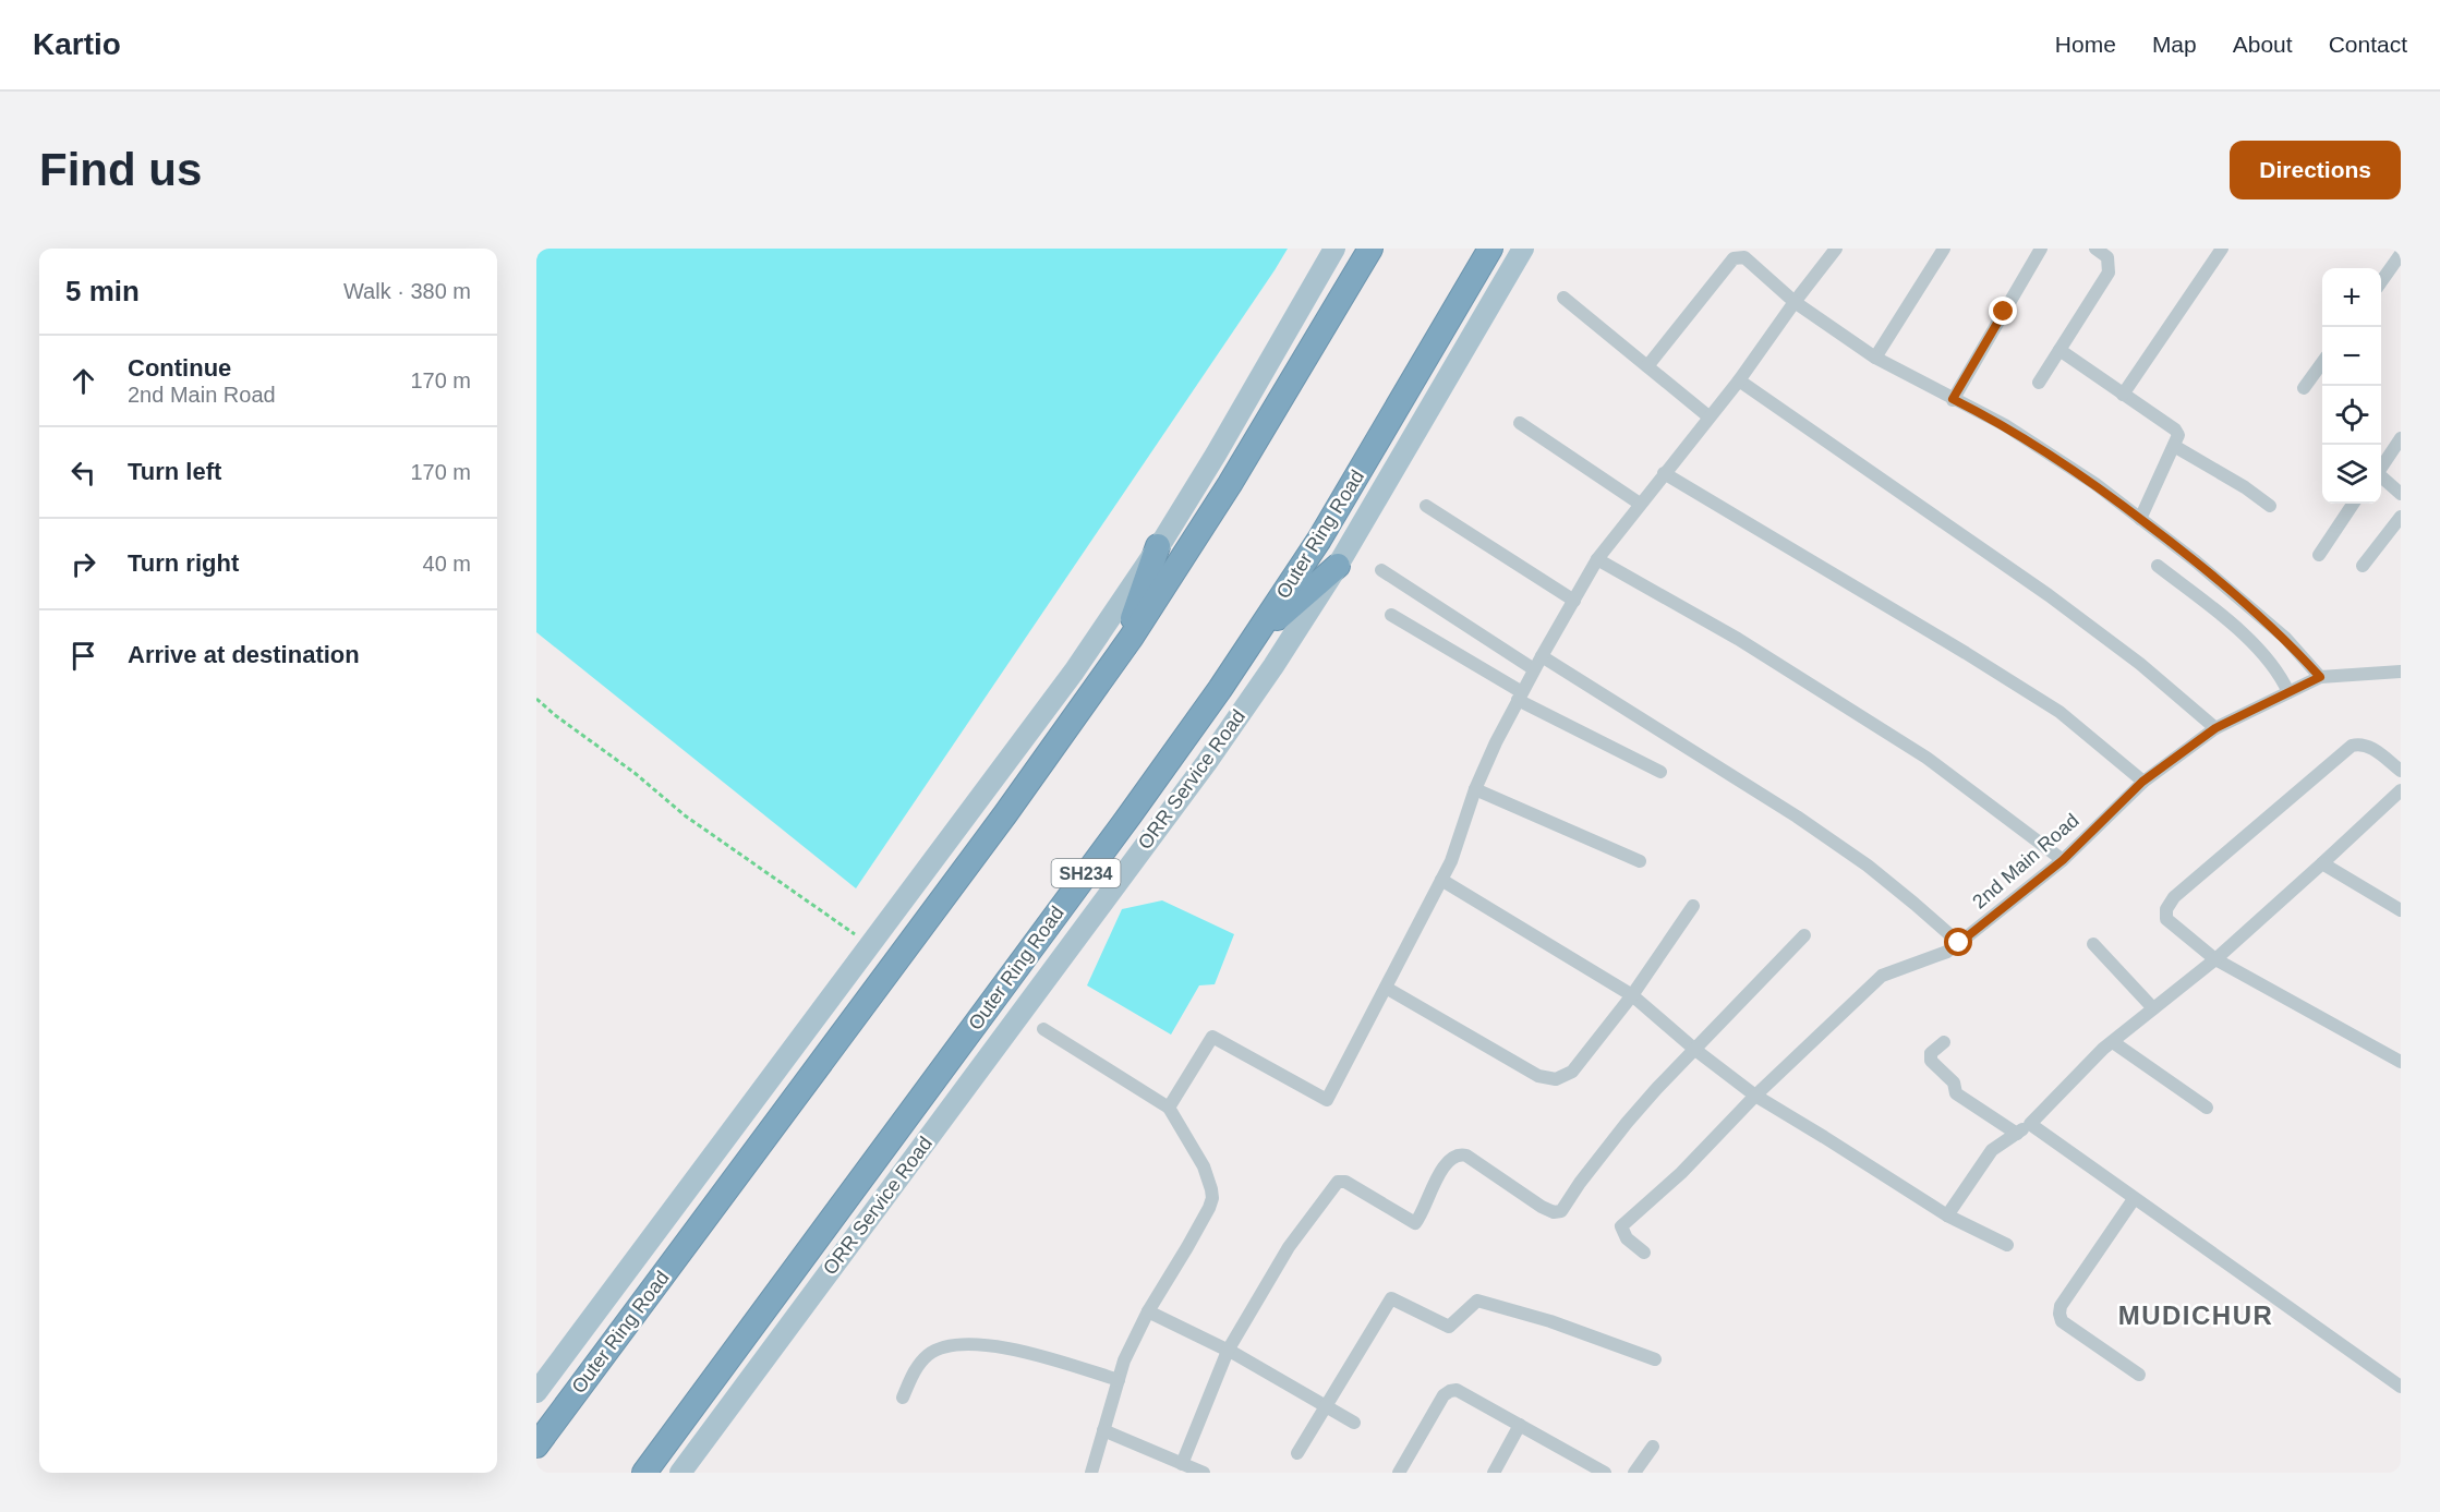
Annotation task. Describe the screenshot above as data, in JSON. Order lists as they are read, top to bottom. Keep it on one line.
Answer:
{"streets":{"highway":["Outer Ring Road","SH234"],"main road":["ORR Service Road"],"street":["2nd Main Road"]},"districts":["MUDICHUR"],"page":{"header":"Kartio","nav":["Home","Map","About","Contact"],"buttons":"Directions","title":"Find us","heading":["5 min","Walk · 380 m"],"map_buttons":["+","−"],"list":[["Continue","2nd Main Road","170 m"],["Turn left","170 m"],["Turn right","40 m"],"Arrive at destination"]}}
